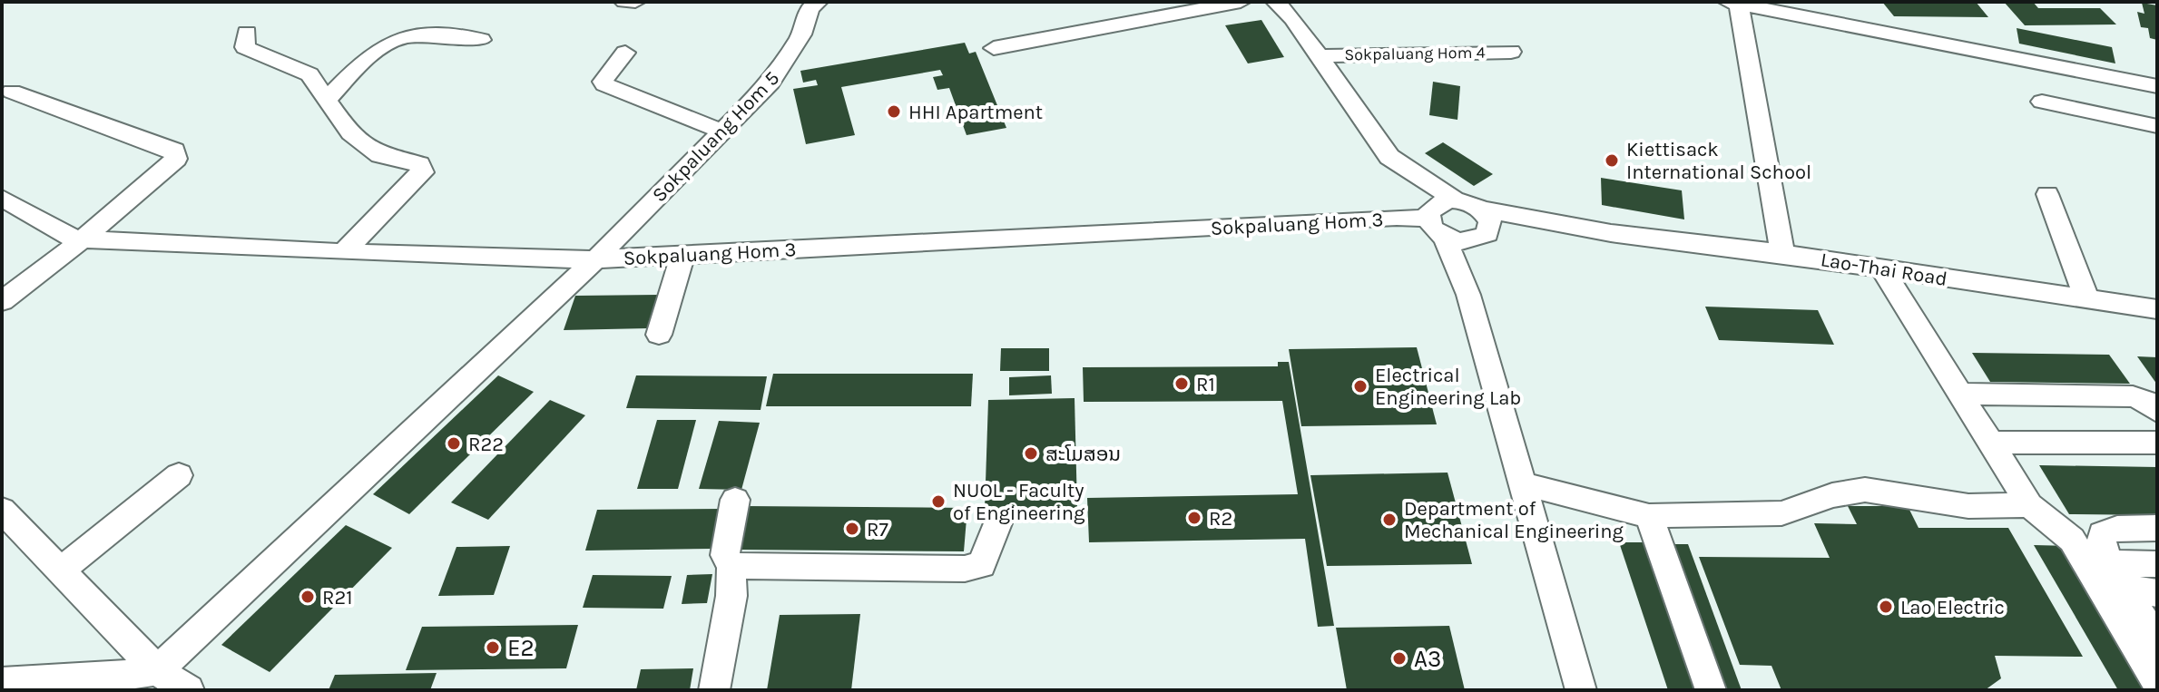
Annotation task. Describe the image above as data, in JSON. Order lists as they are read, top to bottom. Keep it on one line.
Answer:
{"streets":{"street":["Sokpaluang Hom 4","Sokpaluang Hom 5","Sokpaluang Hom 3","Lao-Thai Road"]},"crossings":[["Sokpaluang Hom 5","Sokpaluang Hom 3"],["Sokpaluang Hom 3","Lao-Thai Road"]],"places":["HHI Apartment","Kiettisack International School","R1","Electrical Engineering Lab","R22","ສະໂມສອນ","NUOL - Faculty of Engineering","R2","Department of Mechanical Engineering","R7","R21","Lao Electric","E2","A3"]}
